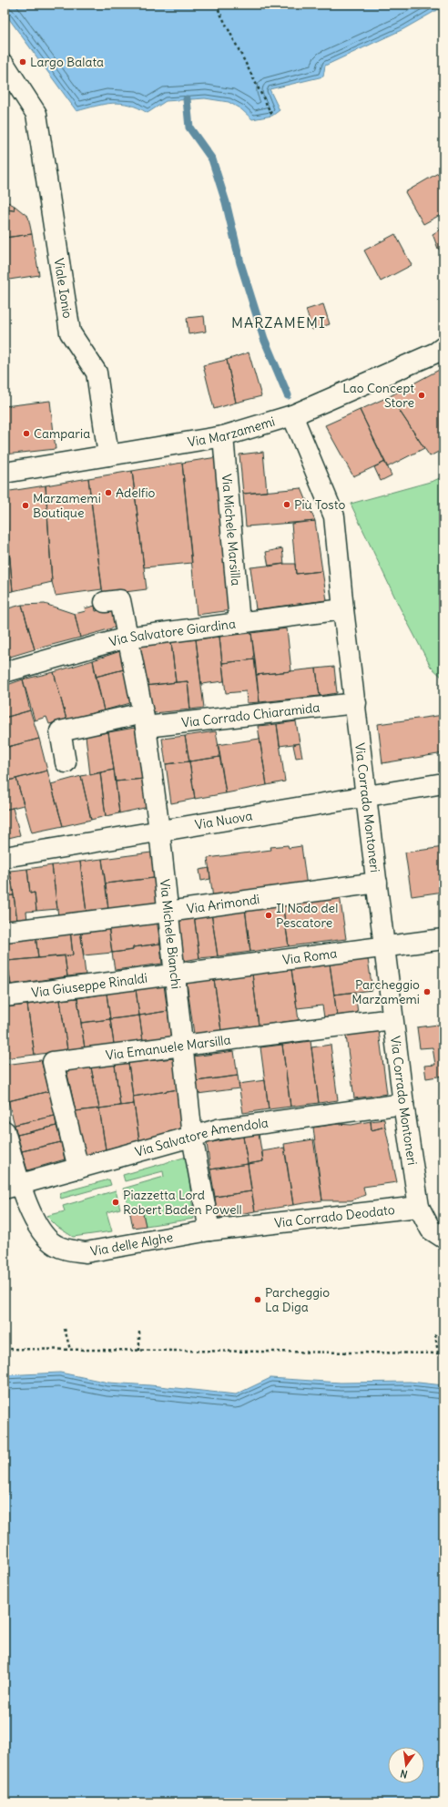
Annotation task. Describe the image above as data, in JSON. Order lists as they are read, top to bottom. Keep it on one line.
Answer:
{"streets":{"street":["Viale Ionio","Via Marzamemi","Via Michele Marsilla","Via Salvatore Giardina","Via Corrado Chiaramida","Via Corrado Montoneri","Via Nuova","Via Arimondi","Via Michele Bianchi","Via Roma","Via Giuseppe Rinaldi","Via Emanuele Marsilla","Via Salvatore Amendola","Via Corrado Deodato","Via delle Alghe"]},"crossings":[["Viale Ionio","Via Marzamemi"],["Via Marzamemi","Via Michele Marsilla"],["Via Marzamemi","Via Corrado Montoneri"],["Via Michele Marsilla","Via Salvatore Giardina"],["Via Salvatore Giardina","Via Corrado Montoneri"],["Via Salvatore Giardina","Via Michele Bianchi"],["Via Corrado Chiaramida","Via Corrado Montoneri"],["Via Corrado Chiaramida","Via Michele Bianchi"],["Via Corrado Montoneri","Via Nuova"],["Via Corrado Montoneri","Via Arimondi"],["Via Corrado Montoneri","Via Roma"],["Via Corrado Montoneri","Via Emanuele Marsilla"],["Via Corrado Montoneri","Via Salvatore Amendola"],["Via Corrado Montoneri","Via Corrado Deodato"],["Via Nuova","Via Michele Bianchi"],["Via Arimondi","Via Michele Bianchi"],["Via Michele Bianchi","Via Roma"],["Via Michele Bianchi","Via Giuseppe Rinaldi"],["Via Michele Bianchi","Via Emanuele Marsilla"],["Via Michele Bianchi","Via Salvatore Amendola"],["Via Michele Bianchi","Via Corrado Deodato"],["Via Michele Bianchi","Via delle Alghe"],["Via Roma","Via Giuseppe Rinaldi"],["Via Emanuele Marsilla","Via Salvatore Amendola"],["Via Salvatore Amendola","Via delle Alghe"],["Via Corrado Deodato","Via delle Alghe"]],"districts":["MARZAMEMI"],"places":["Largo Balata","Lao Concept Store","Camparia","Adelfio","Più Tosto","Marzamemi Boutique","Il Nodo del Pescatore","Parcheggio Marzamemi","Piazzetta Lord Robert Baden Powell","Parcheggio La Diga"],"north":"bottom"}
